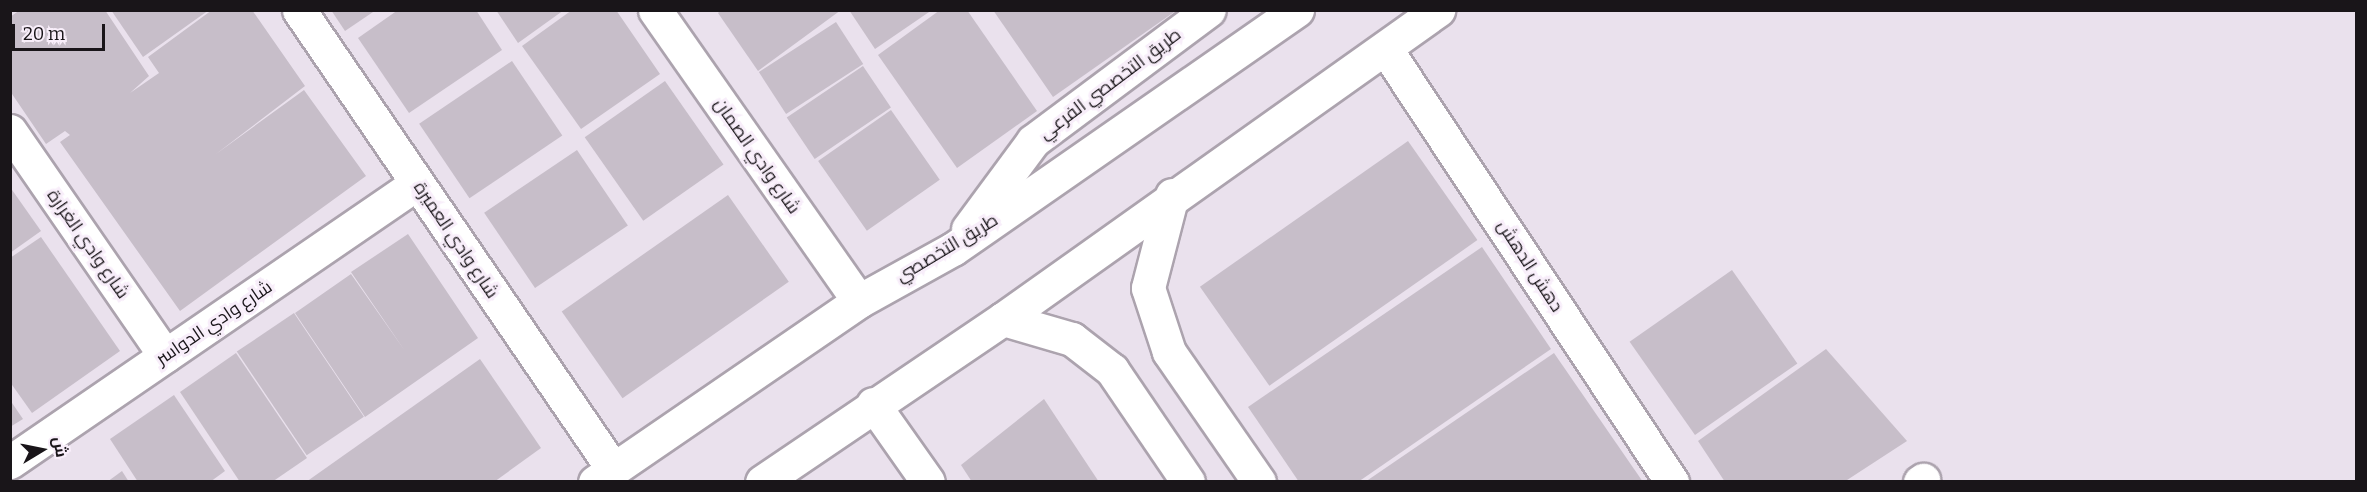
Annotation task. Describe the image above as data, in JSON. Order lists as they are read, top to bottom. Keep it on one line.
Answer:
{"streets":{"street":["طريق التخصصي الفرعي","شارع وادي الصمان","شارع وادي العميرة","شارع وادي الغرارة","طريق التخصصي","دهش الدهش","شارع وادي الدواسر"]},"crossings":[["طريق التخصصي الفرعي","طريق التخصصي"],["شارع وادي الصمان","طريق التخصصي"],["شارع وادي العميرة","طريق التخصصي"],["شارع وادي العميرة","شارع وادي الدواسر"],["شارع وادي الغرارة","شارع وادي الدواسر"]],"scale_bar":"20 m","north":"right"}
